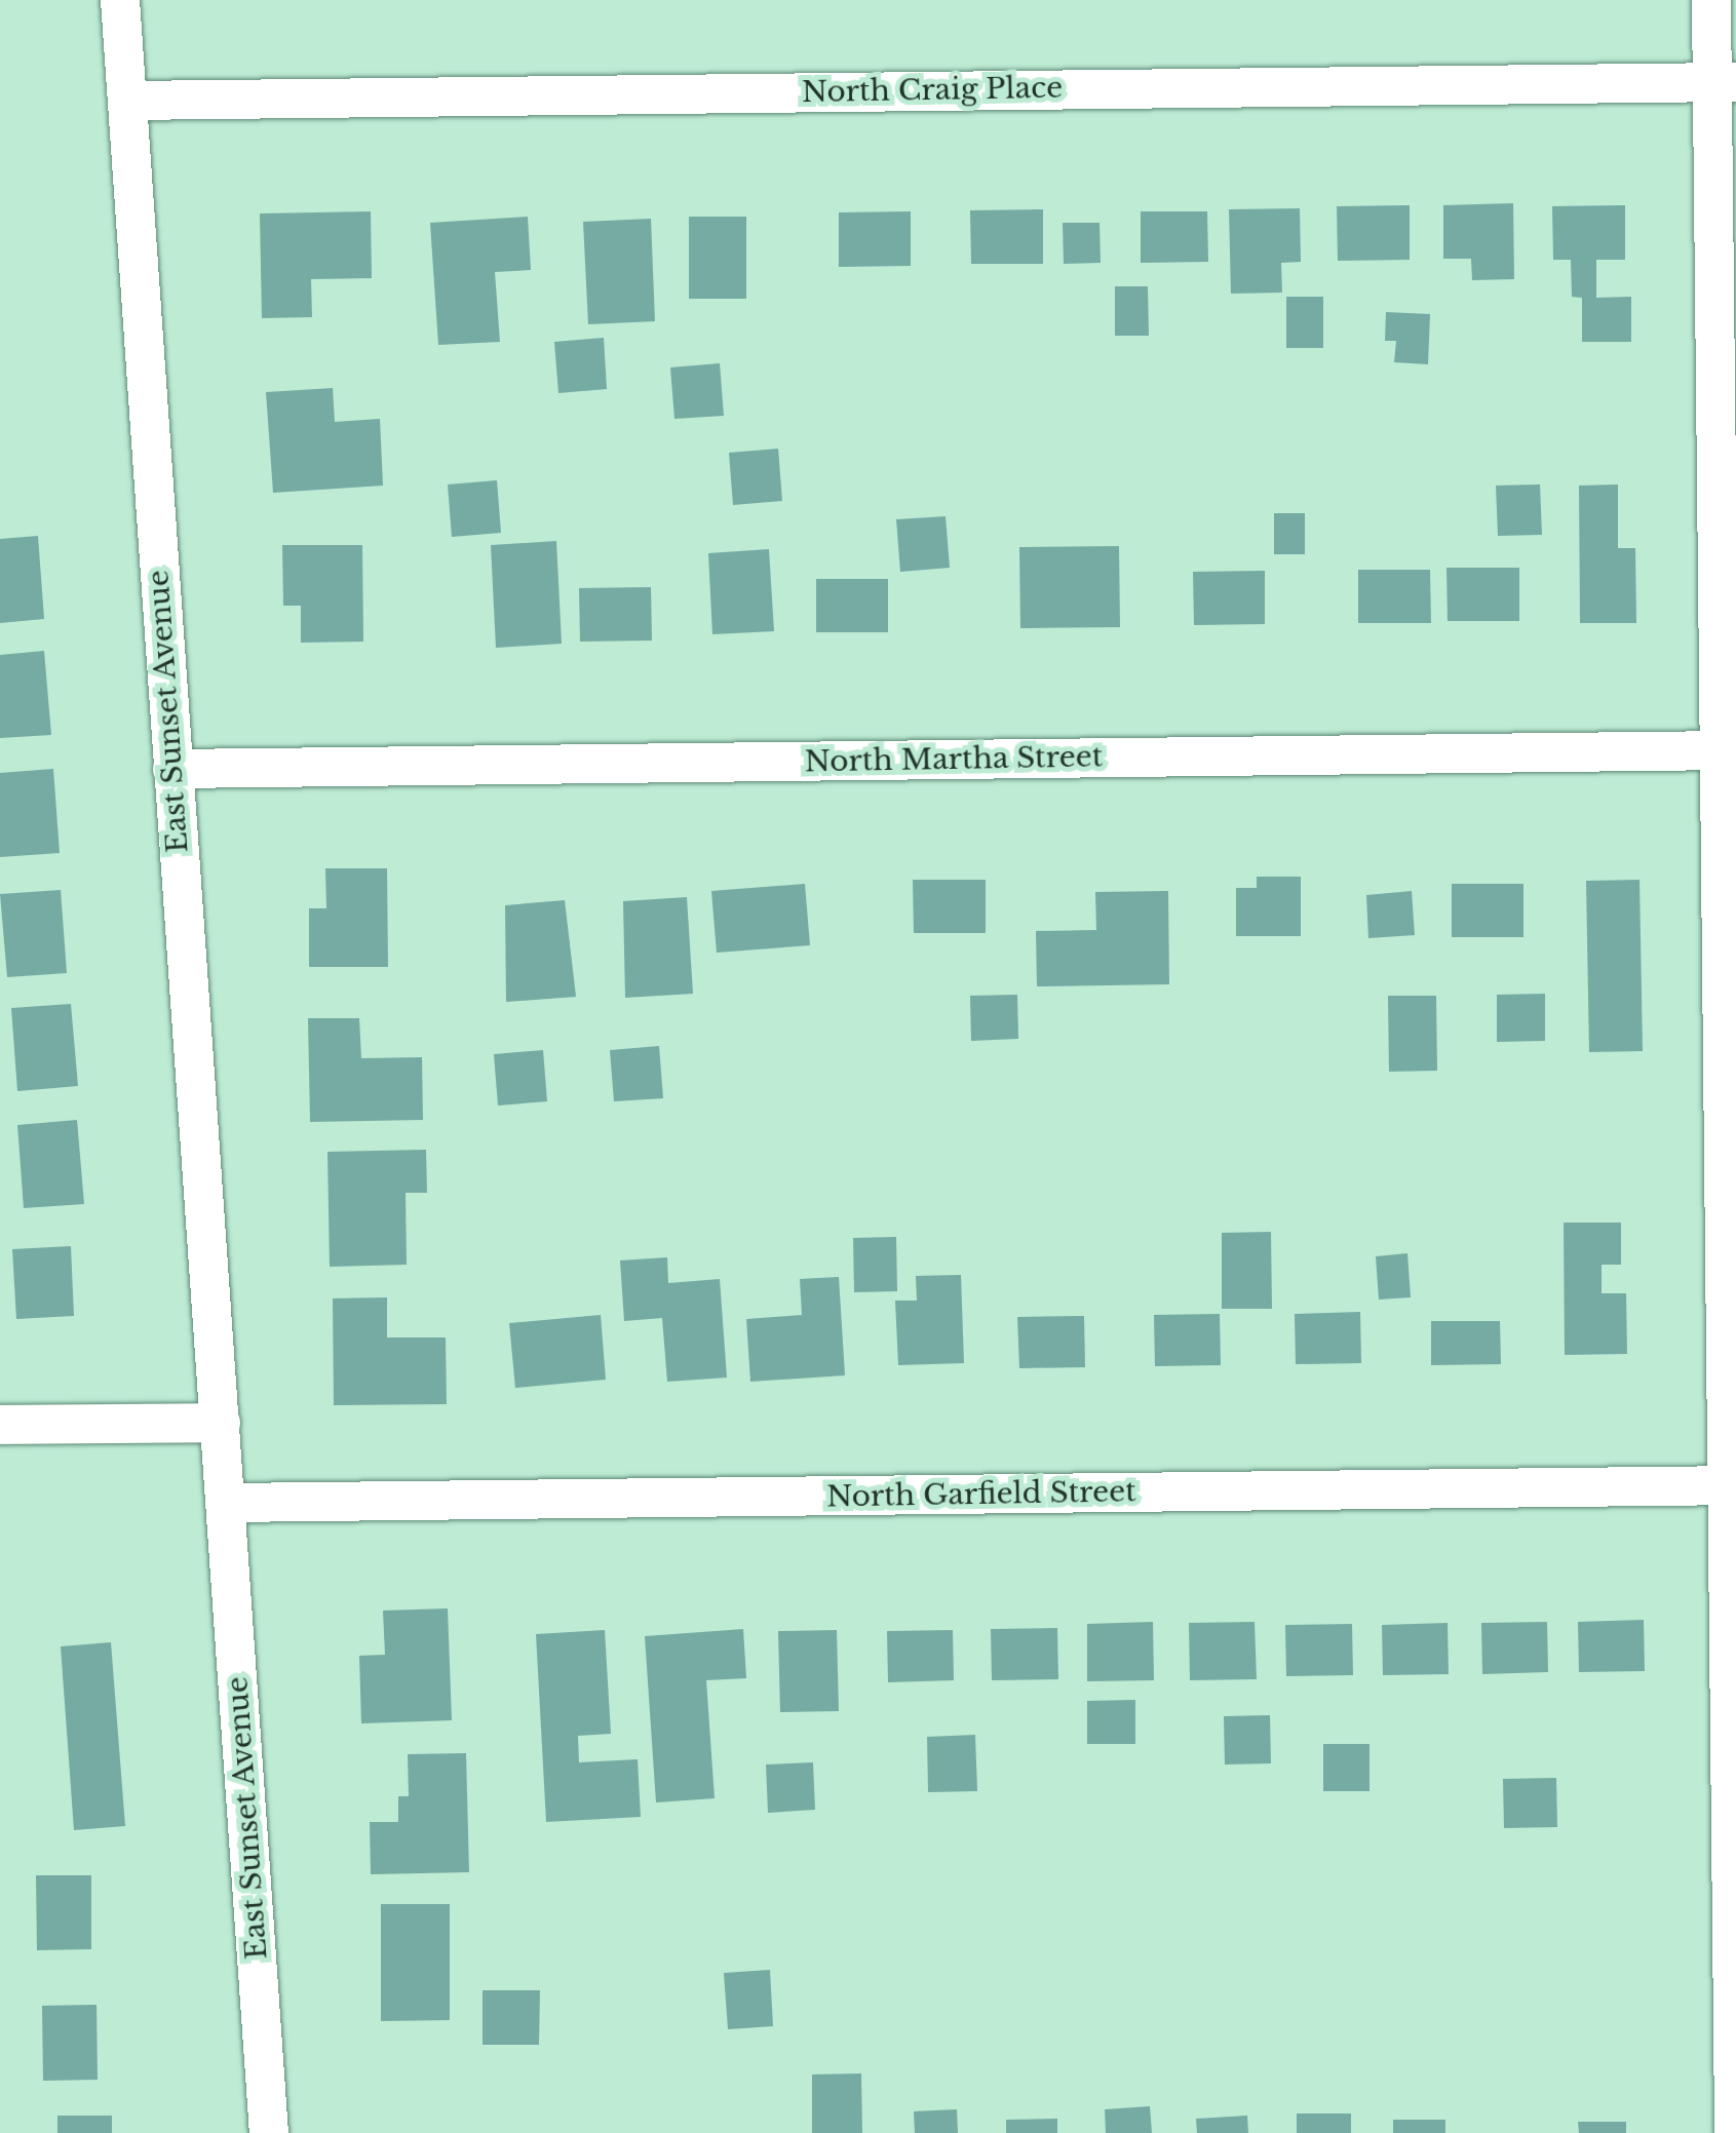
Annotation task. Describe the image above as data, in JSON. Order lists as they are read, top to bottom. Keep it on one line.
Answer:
{"streets":{"street":["North Craig Place","East Sunset Avenue","North Martha Street","North Garfield Street"]},"crossings":[["North Craig Place","East Sunset Avenue"],["East Sunset Avenue","North Martha Street"],["East Sunset Avenue","North Garfield Street"]]}
